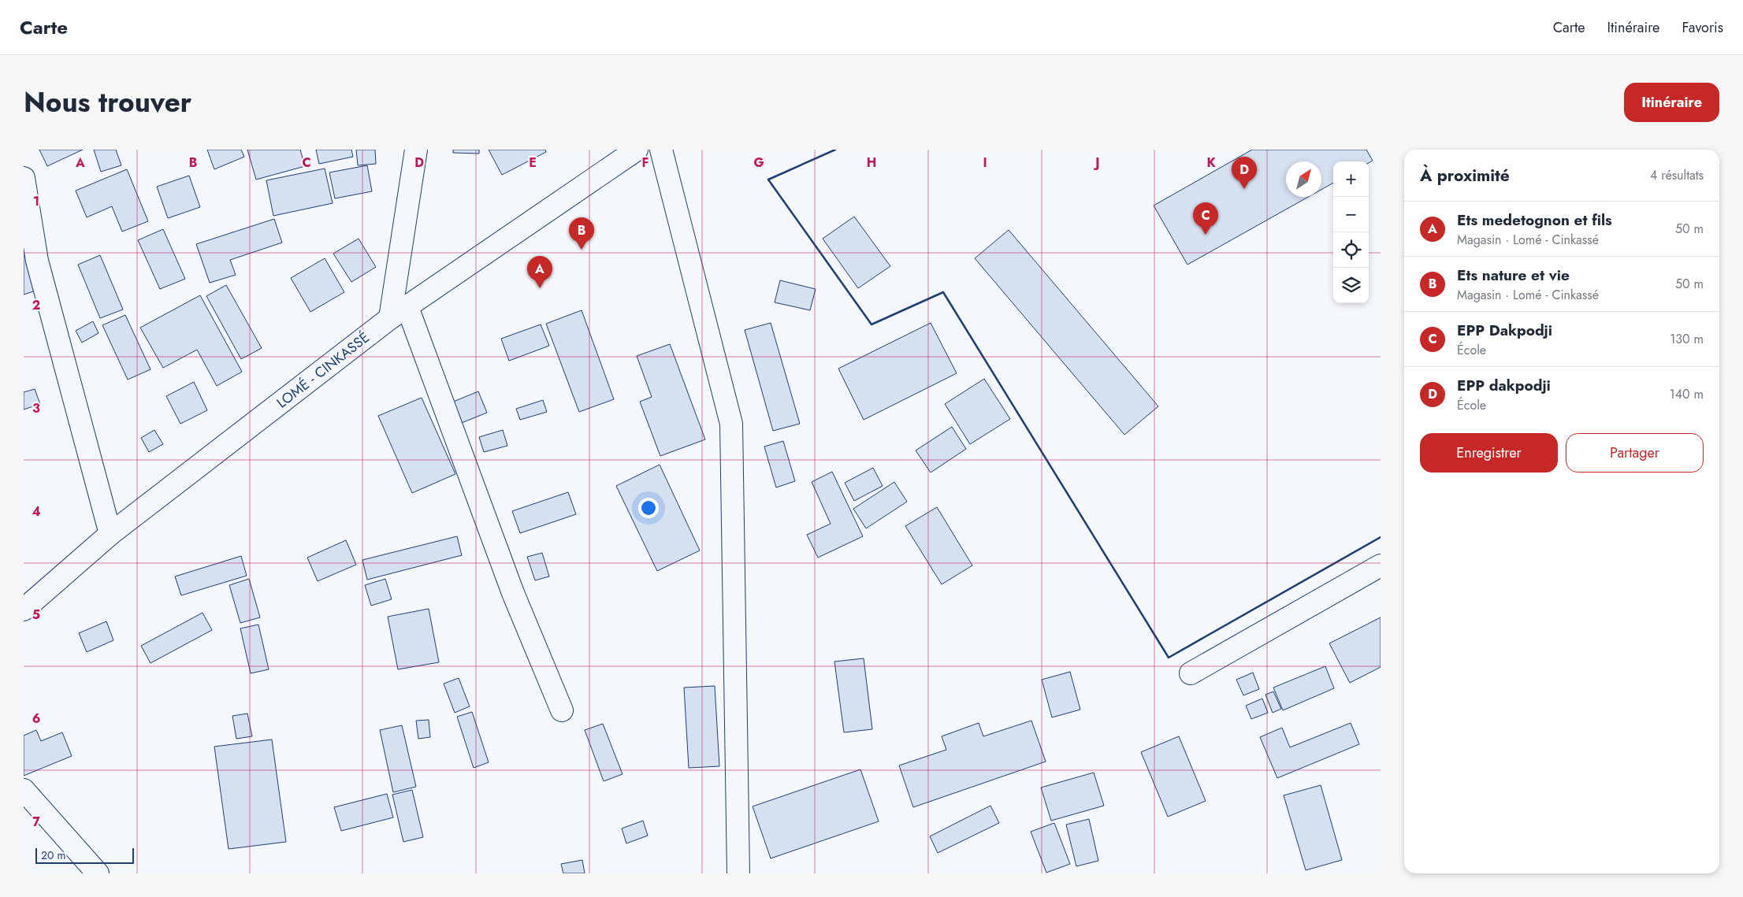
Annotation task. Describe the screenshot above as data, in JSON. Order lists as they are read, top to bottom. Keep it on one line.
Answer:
{"streets":{"main road":["LOMÉ - CINKASSÉ"]},"scale_bar":"20 m","north":"top right","page":{"header":"Carte","nav":["Carte","Itinéraire","Favoris"],"title":"Nous trouver","buttons":["Itinéraire",["Enregistrer","Partager"]],"heading":["À proximité","4 résultats"],"pins":["D","C","B","A"],"map_buttons":["+","−"],"list":[{"mark":"A","name":"Ets medetognon et fils","note":"Magasin · Lomé - Cinkassé","value":"50 m"},{"mark":"B","name":"Ets nature et vie","note":"Magasin · Lomé - Cinkassé","value":"50 m"},{"mark":"C","name":"EPP Dakpodji","note":"École","value":"130 m"},{"mark":"D","name":"EPP dakpodji","note":"École","value":"140 m"}],"scale":"20 m"},"grid":{"columns":["A","B","C","D","E","F","G","H","I","J","K"],"rows":["1","2","3","4","5","6","7"]}}
